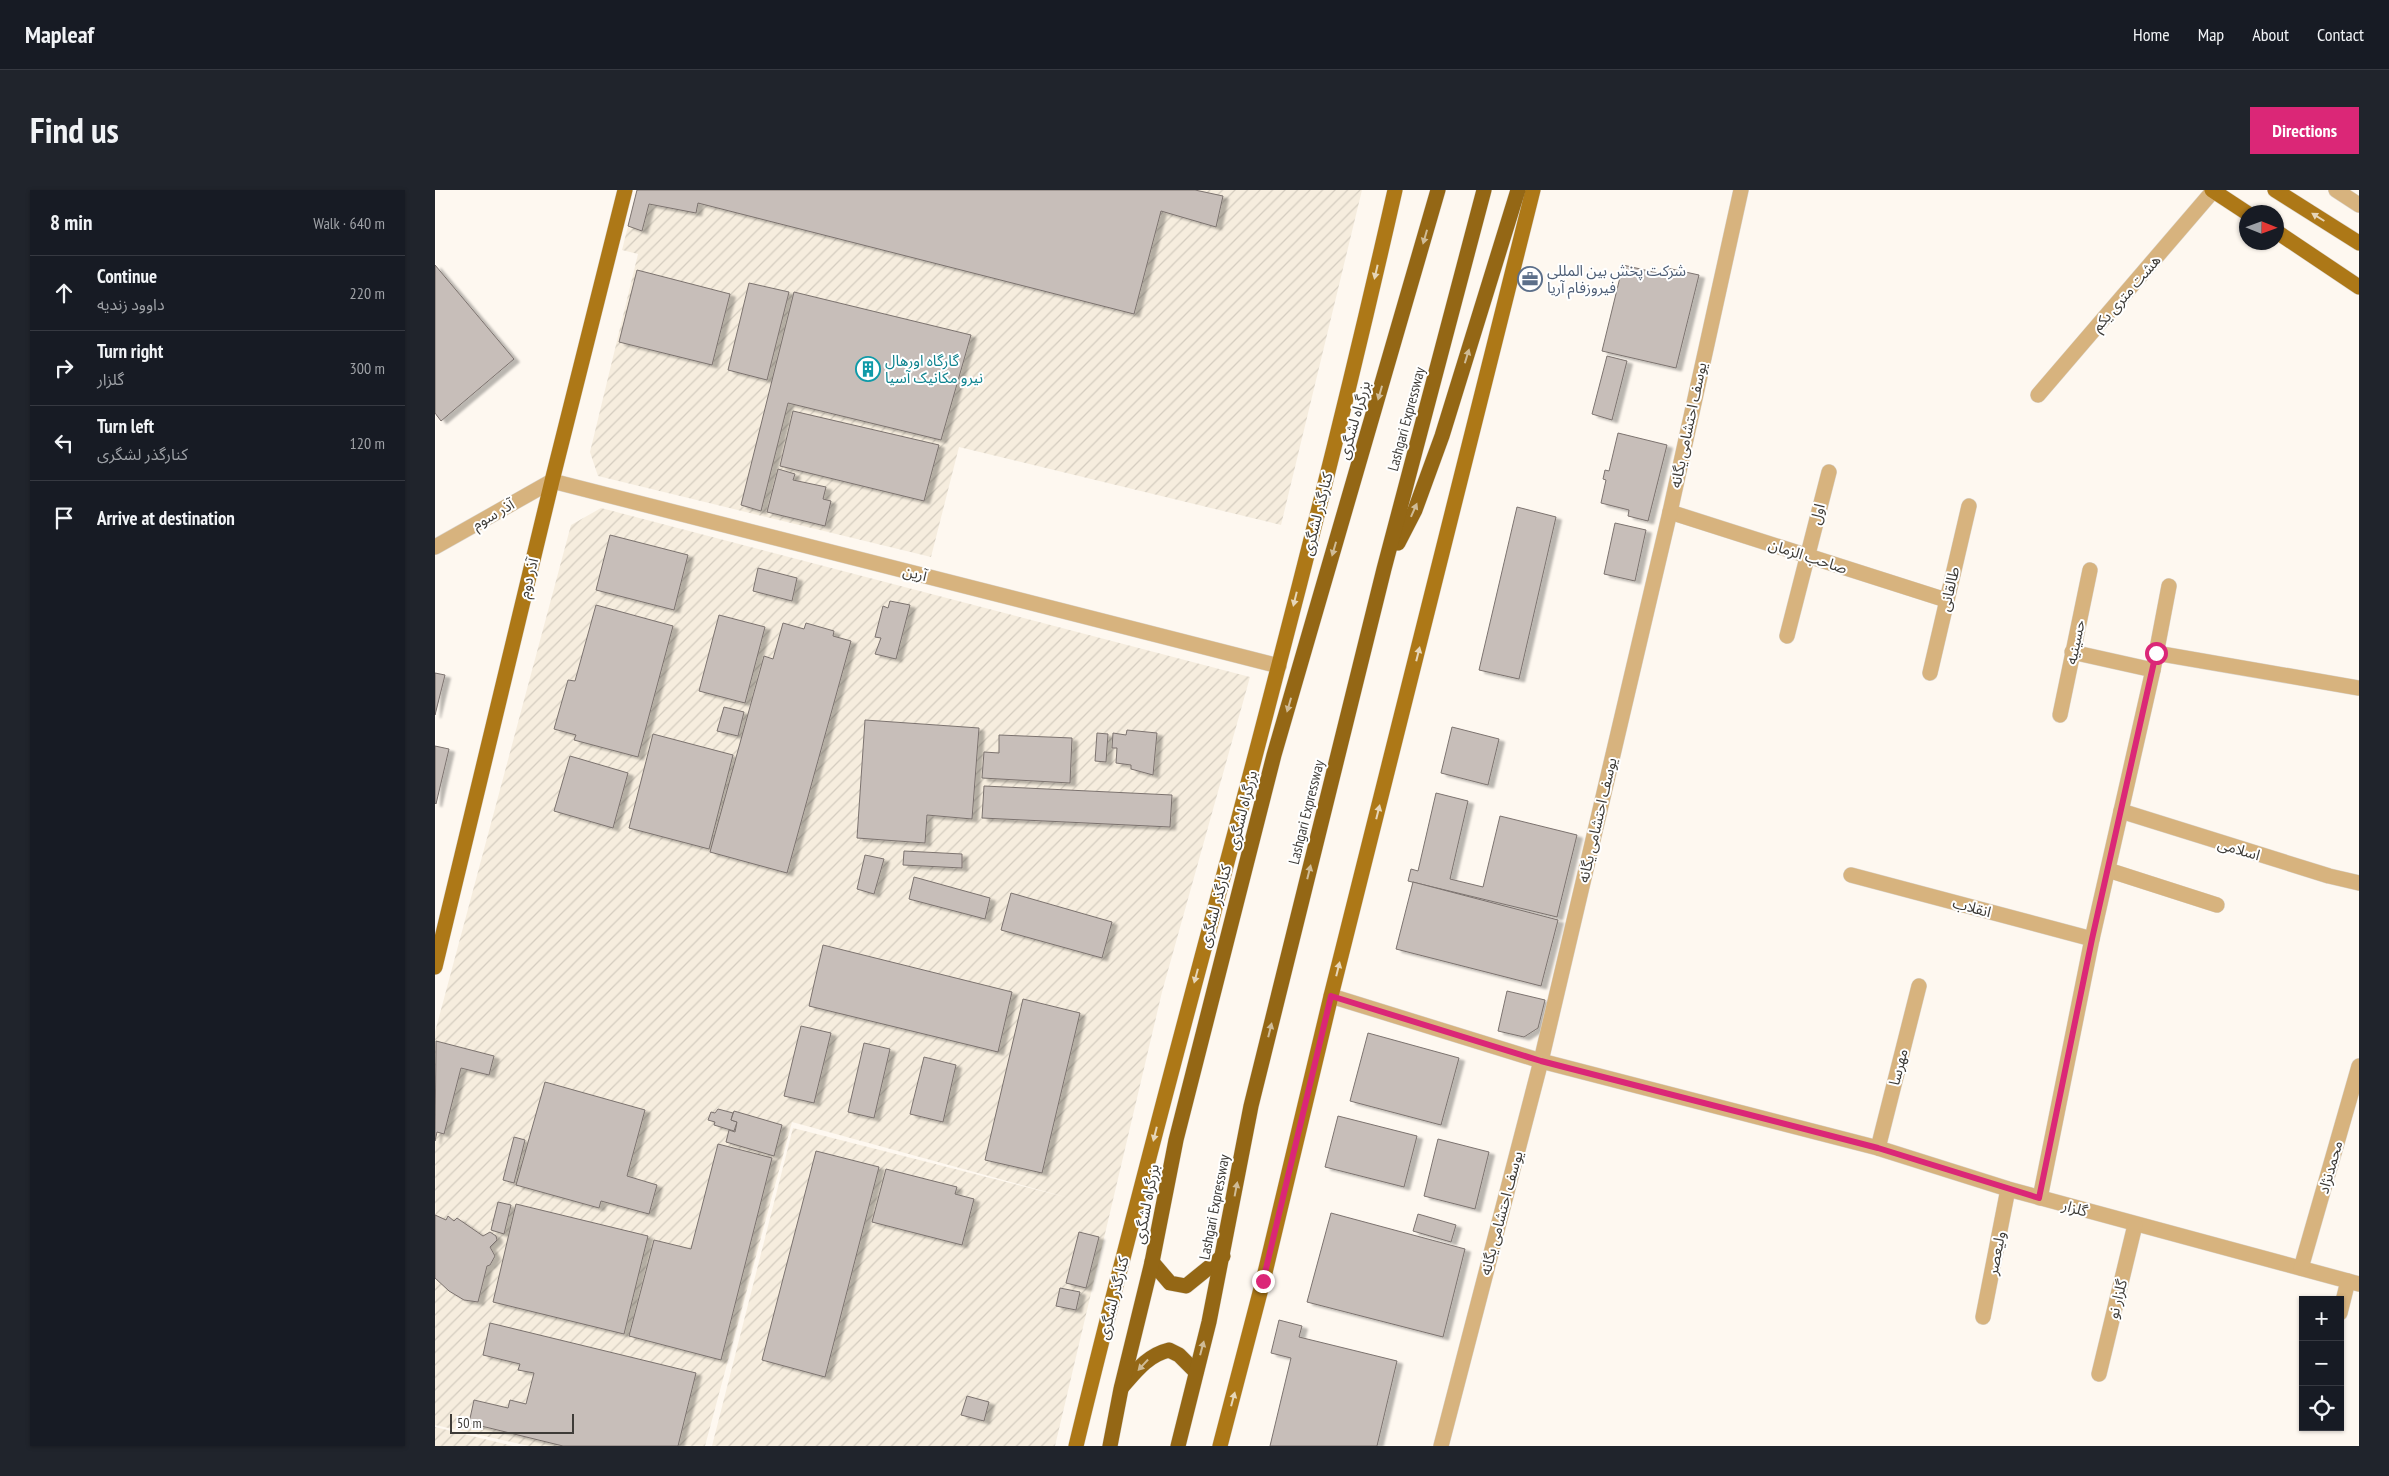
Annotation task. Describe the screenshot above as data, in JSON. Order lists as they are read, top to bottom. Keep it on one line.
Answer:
{"streets":{"highway":["Lashgari Expressway","بزرگراه لشگری"],"main road":["کنارگذر لشگری","آذر دوم"],"street":["هشت متری یکم","یوسف احتشامی یگانه","آذر سوم","اول","صاحب الزمان","آرین","طالقانی","حسینیه","اسلامی","انقلاب","مهرسا","محمدنژاد","گلزار","ولیعصر","گلزار نو"]},"crossings":[["یوسف احتشامی یگانه","صاحب الزمان"],["یوسف احتشامی یگانه","گلزار"],["آذر سوم","آرین"],["آذر سوم","آذر دوم"],["کنارگذر لشگری","آرین"],["اول","صاحب الزمان"],["صاحب الزمان","طالقانی"],["آرین","آذر دوم"],["مهرسا","گلزار"],["محمدنژاد","گلزار"],["گلزار","ولیعصر"],["گلزار","گلزار نو"]],"one_way":["Lashgari Expressway"],"places":{"office":["شرکت پخش بین المللی فیروزفام آریا"],"building":["گارگاه اورهال نیرو مکانیک آسیا"]},"scale_bar":"50 m","north":"right","page":{"header":"Mapleaf","nav":["Home","Map","About","Contact"],"title":"Find us","buttons":"Directions","heading":["8 min","Walk · 640 m"],"list":[["Continue","داوود زندیه","220 m"],["Turn right","گلزار","300 m"],["Turn left","کنارگذر لشگری","120 m"],"Arrive at destination"],"map_buttons":["+","−"],"scale":"50 m"}}
